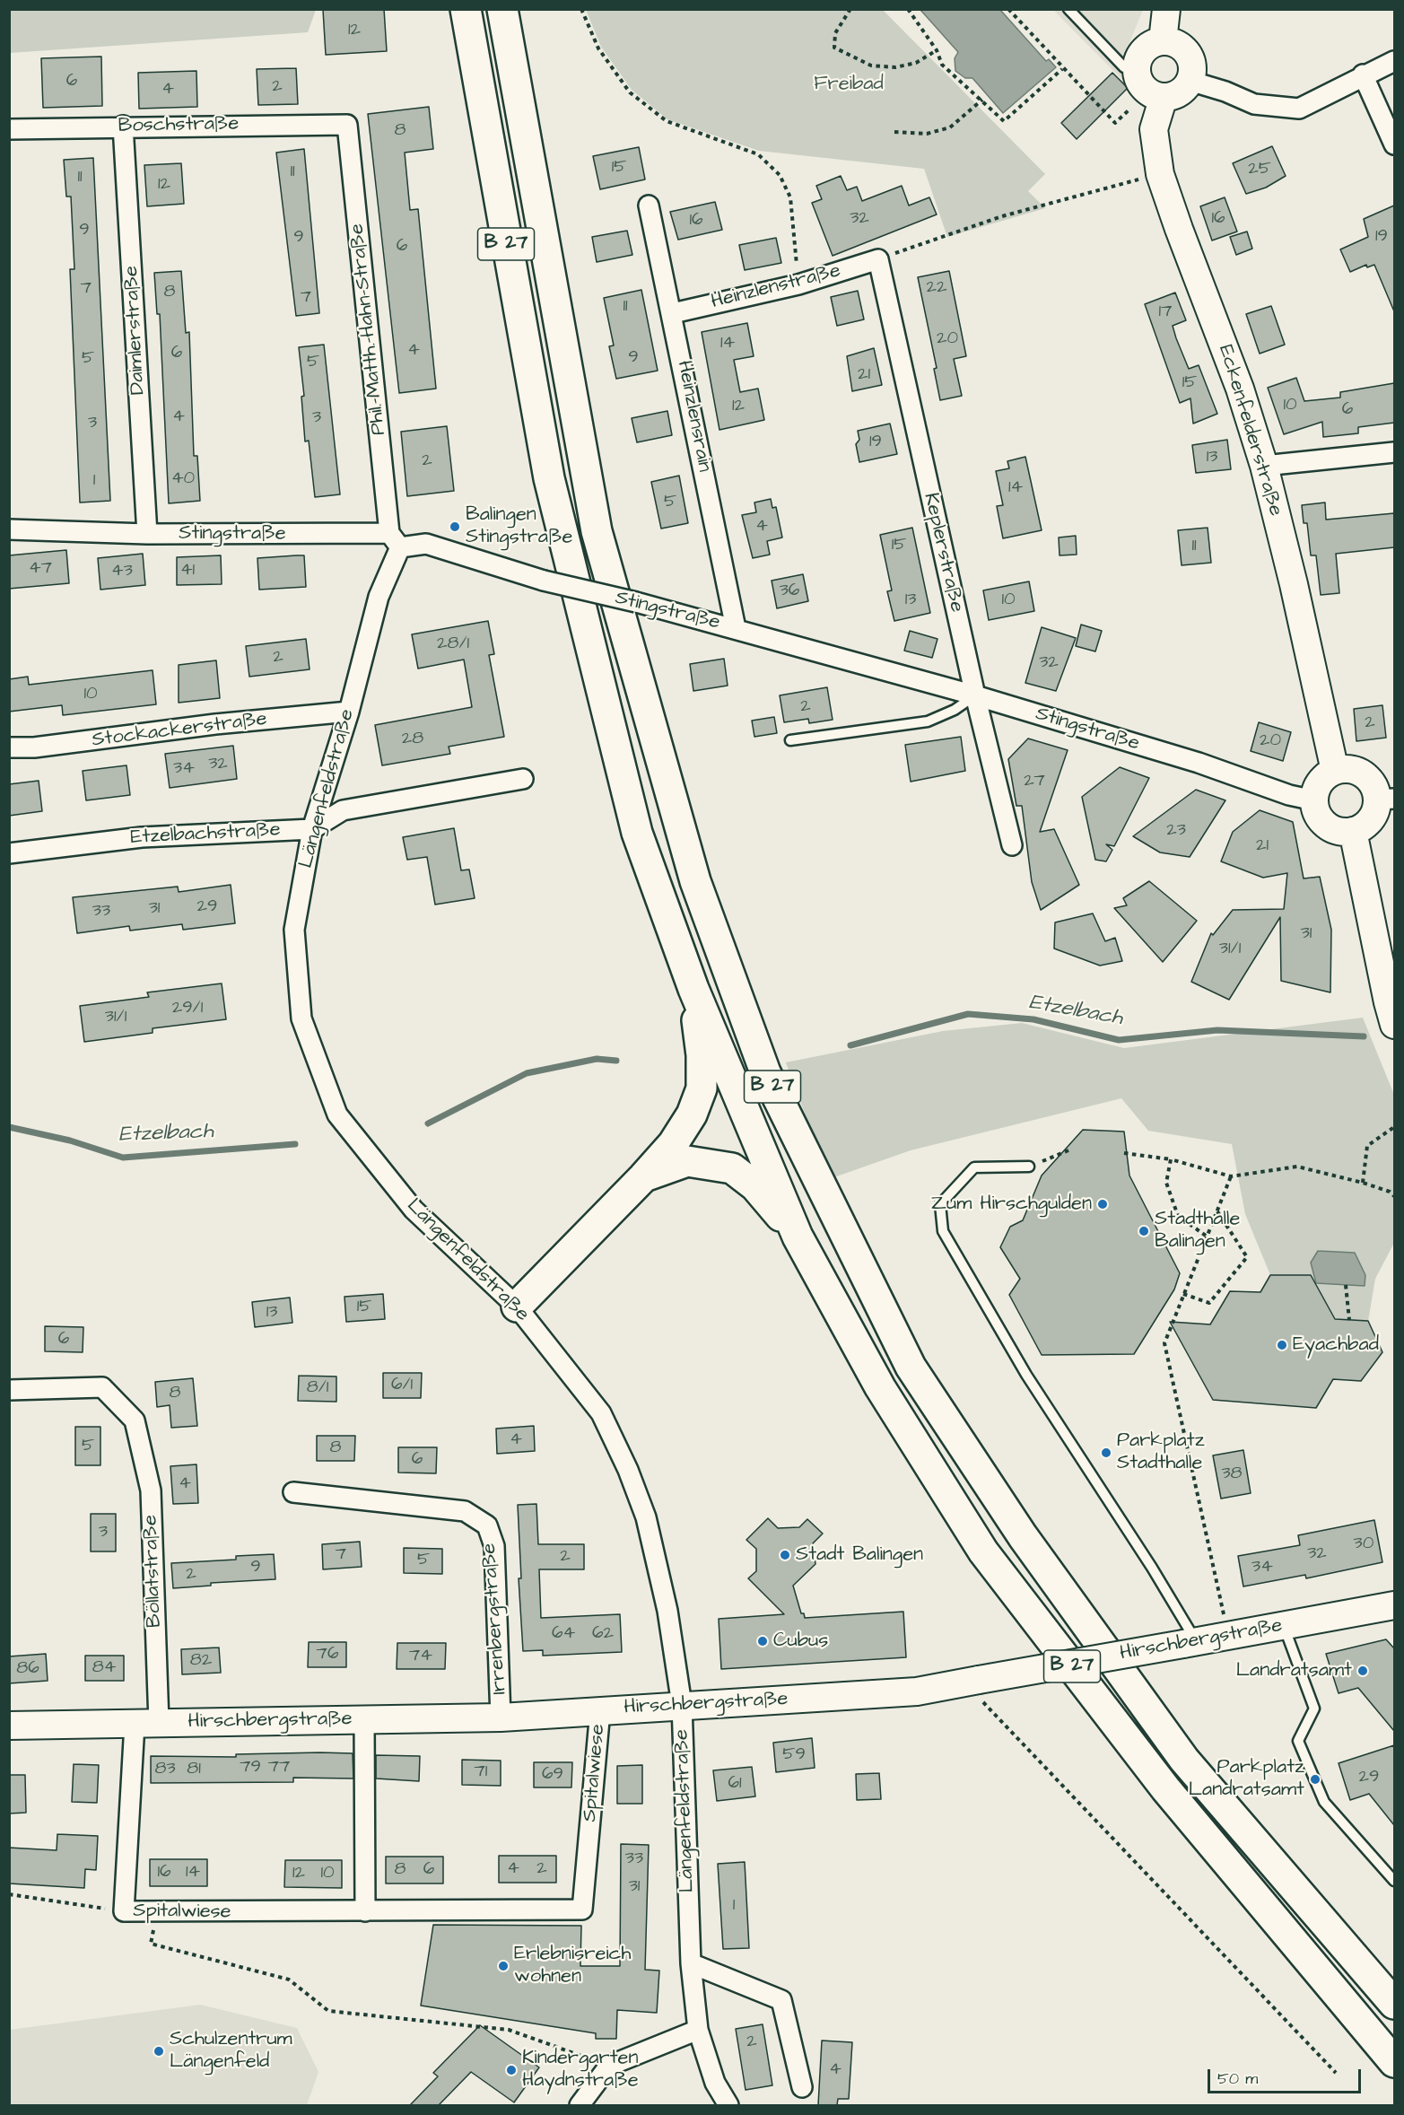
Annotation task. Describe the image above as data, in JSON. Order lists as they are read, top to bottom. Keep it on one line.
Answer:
{"streets":{"highway":["B 27"],"street":["Boschstraße","Heinzlenstraße","Phil.-Matth.-Hahn-Straße","Daimlerstraße","Heinzlensrain","Eckenfelderstraße","Stingstraße","Keplerstraße","Stockackerstraße","Längenfeldstraße","Etzelbachstraße","Böllatstraße","Irrenbergstraße","Hirschbergstraße","Spitalwiese"]},"crossings":[["Boschstraße","Phil.-Matth.-Hahn-Straße"],["Boschstraße","Daimlerstraße"],["Heinzlenstraße","Heinzlensrain"],["Heinzlenstraße","Keplerstraße"],["Phil.-Matth.-Hahn-Straße","Stingstraße"],["Phil.-Matth.-Hahn-Straße","Längenfeldstraße"],["Daimlerstraße","Stingstraße"],["Heinzlensrain","Stingstraße"],["Eckenfelderstraße","Stingstraße"],["Stingstraße","Keplerstraße"],["Stingstraße","Längenfeldstraße"],["Stockackerstraße","Längenfeldstraße"],["Längenfeldstraße","Etzelbachstraße"],["Längenfeldstraße","Hirschbergstraße"],["Böllatstraße","Hirschbergstraße"],["Böllatstraße","Spitalwiese"],["Irrenbergstraße","Hirschbergstraße"],["Hirschbergstraße","Spitalwiese"]],"water":["Etzelbach"],"parks":["Freibad"],"places":["Balingen Stingstraße","Zum Hirschgulden","Stadthalle Balingen","Eyachbad","Parkplatz Stadthalle","Stadt Balingen","Cubus","Landratsamt","Parkplatz Landratsamt","Erlebnisreich wohnen","Schulzentrum Längenfeld","Kindergarten Haydnstraße"],"house_numbers":["12","6","2","4","8","15","25","11","11","12","32","16","16","9","19","9","6","22","7","8","7","11","17","20","14","4","6","9","5","5","21","15","10","12","6","4","3","3","19","13","2","40","1","14","5","4","15","11","47","41","43","36","13","10","28/1","2","32","10","2","2","28","20","32","34","27","23","21","29","31","33","31","31/1","29/1","31/1","15","13","6","6/1","8/1","8","4","5","8","6","38","4","3","30","32","7","2","5","9","34","2","64","62","76","74","82","84","86","59","79","77","83","81","71","69","29","61","33","4","2","8","6","16","14","12","10","31","1","2","4"],"scale_bar":"50 m"}
